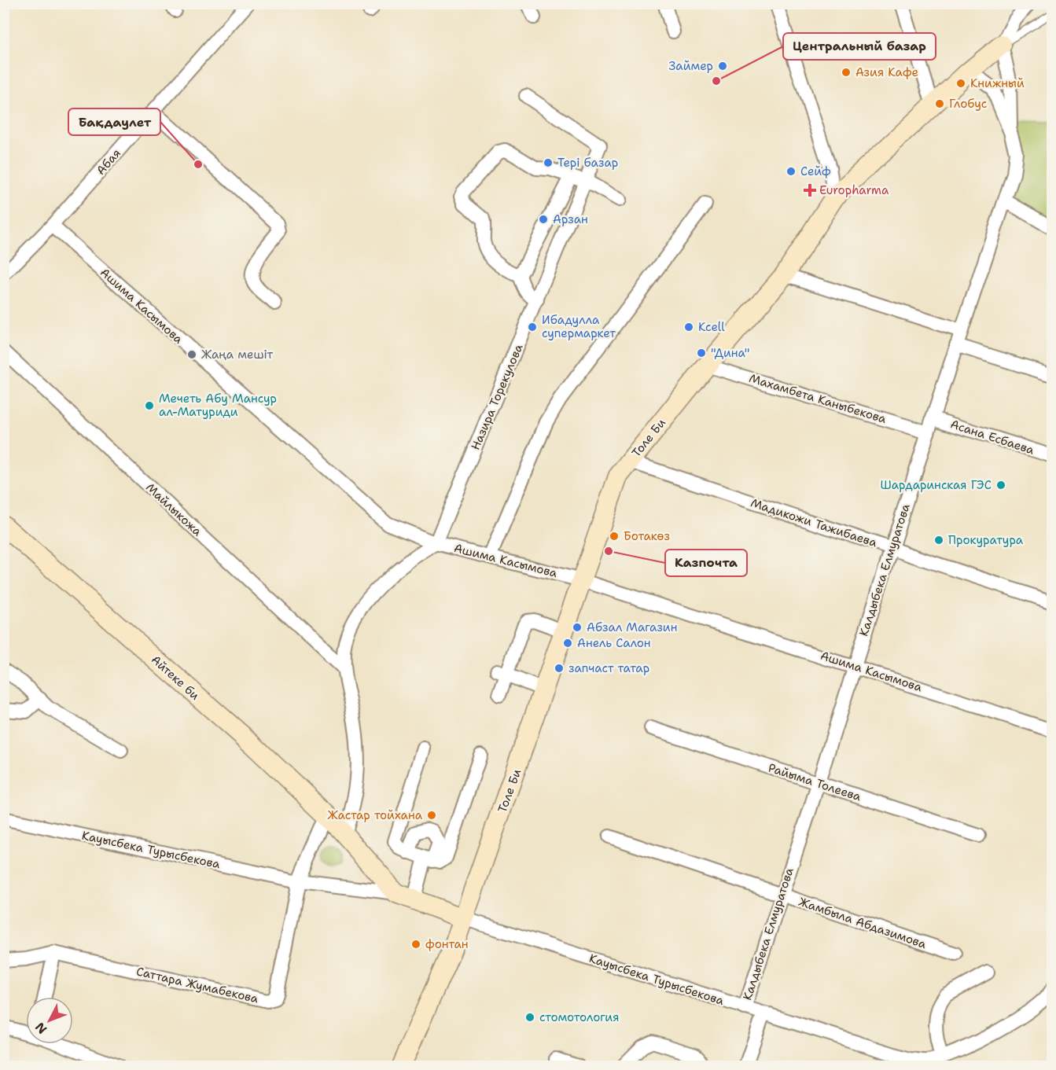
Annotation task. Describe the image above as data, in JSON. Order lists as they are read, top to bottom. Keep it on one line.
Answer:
{"streets":{"street":["Абая","Ашима Касымова","Назира Торекулова","Махамбета Каныбекова","Асана Есбаева","Толе Би","Майлыкожа","Мадикожи Тажибаева","Калдыбека Елмуратова","Айтеке би","Райыма Толеева","Кауысбека Турысбекова","Жамбыла Абдазимова","Саттара Жумабекова"]},"crossings":[["Абая","Ашима Касымова"],["Ашима Касымова","Назира Торекулова"],["Ашима Касымова","Толе Би"],["Ашима Касымова","Калдыбека Елмуратова"],["Махамбета Каныбекова","Толе Би"],["Махамбета Каныбекова","Калдыбека Елмуратова"],["Асана Есбаева","Калдыбека Елмуратова"],["Толе Би","Мадикожи Тажибаева"],["Толе Би","Калдыбека Елмуратова"],["Толе Би","Кауысбека Турысбекова"],["Мадикожи Тажибаева","Калдыбека Елмуратова"],["Калдыбека Елмуратова","Райыма Толеева"],["Калдыбека Елмуратова","Кауысбека Турысбекова"],["Калдыбека Елмуратова","Жамбыла Абдазимова"],["Айтеке би","Кауысбека Турысбекова"],["Кауысбека Турысбекова","Саттара Жумабекова"]],"places":{"other":["Займер","Азия Кафе","Центральный базар","Книжный","Глобус","Тері базар","Бақдаулет","Сейф","Арзан","Ибадулла супермаркет","Kcell","\"Дина\"","Жаңа мешіт","Мечеть Абу Мансур ал-Матуриди","Шардаринская ГЭС","Ботакөз","Прокуратура","Казпочта","Абзал Магазин","Анель Салон","запчаст татар","Жастар тойхана","фонтан","стомотология"],"health":["Europharma"]},"north":"bottom left"}
